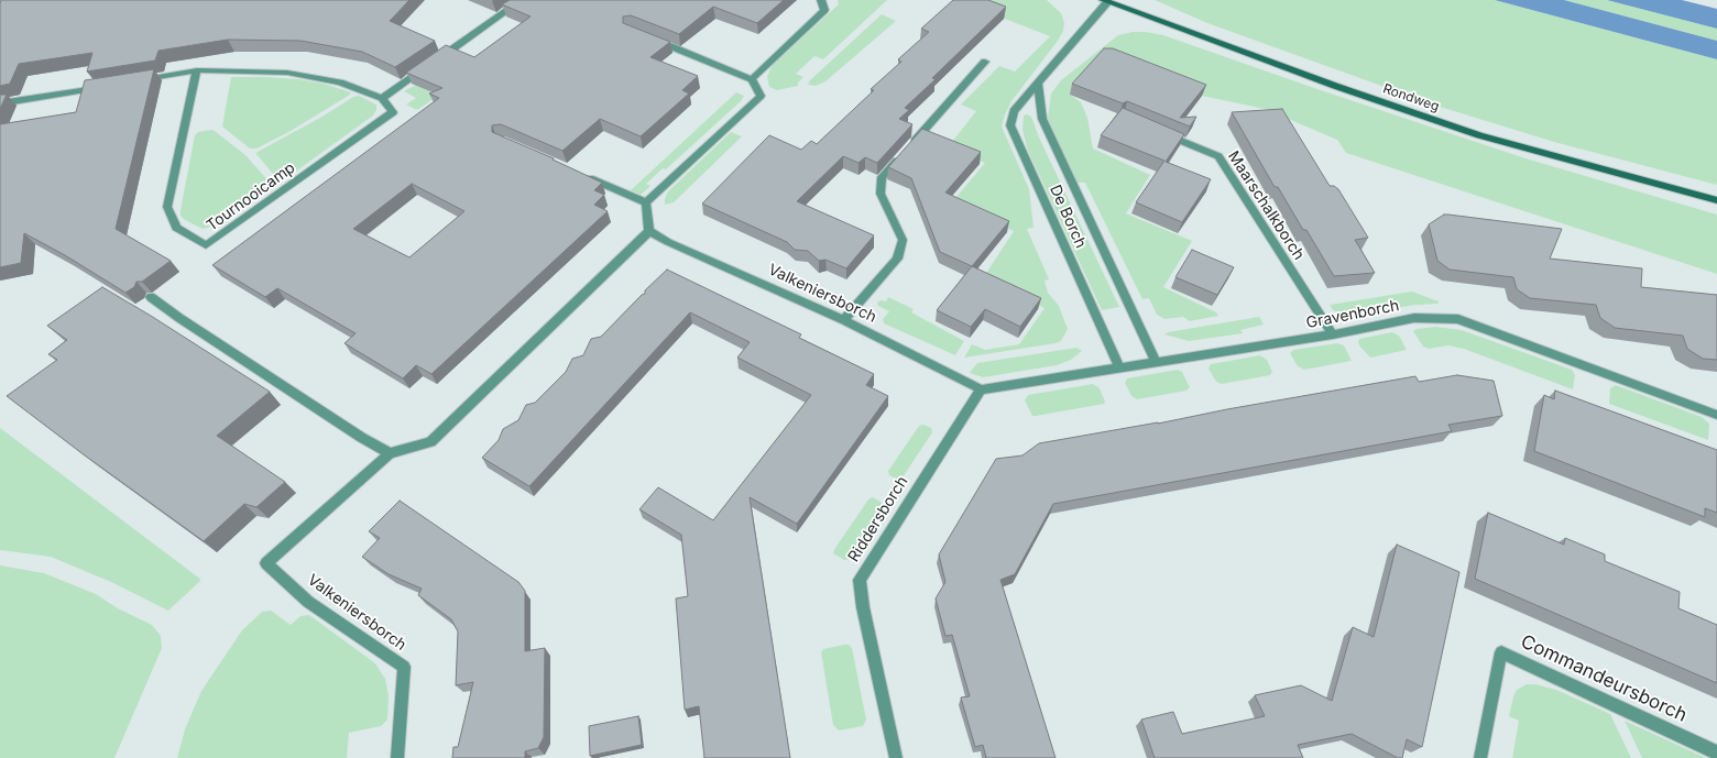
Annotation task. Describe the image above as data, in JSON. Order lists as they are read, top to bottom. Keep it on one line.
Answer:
{"streets":{"main road":["Rondweg"],"street":["Tournooicamp","Maarschalkborch","De Borch","Valkeniersborch","Gravenborch","Riddersborch","Commandeursborch"]},"crossings":[["Rondweg","De Borch"],["Maarschalkborch","Gravenborch"],["De Borch","Gravenborch"],["Valkeniersborch","Gravenborch"],["Valkeniersborch","Riddersborch"],["Gravenborch","Riddersborch"]]}
